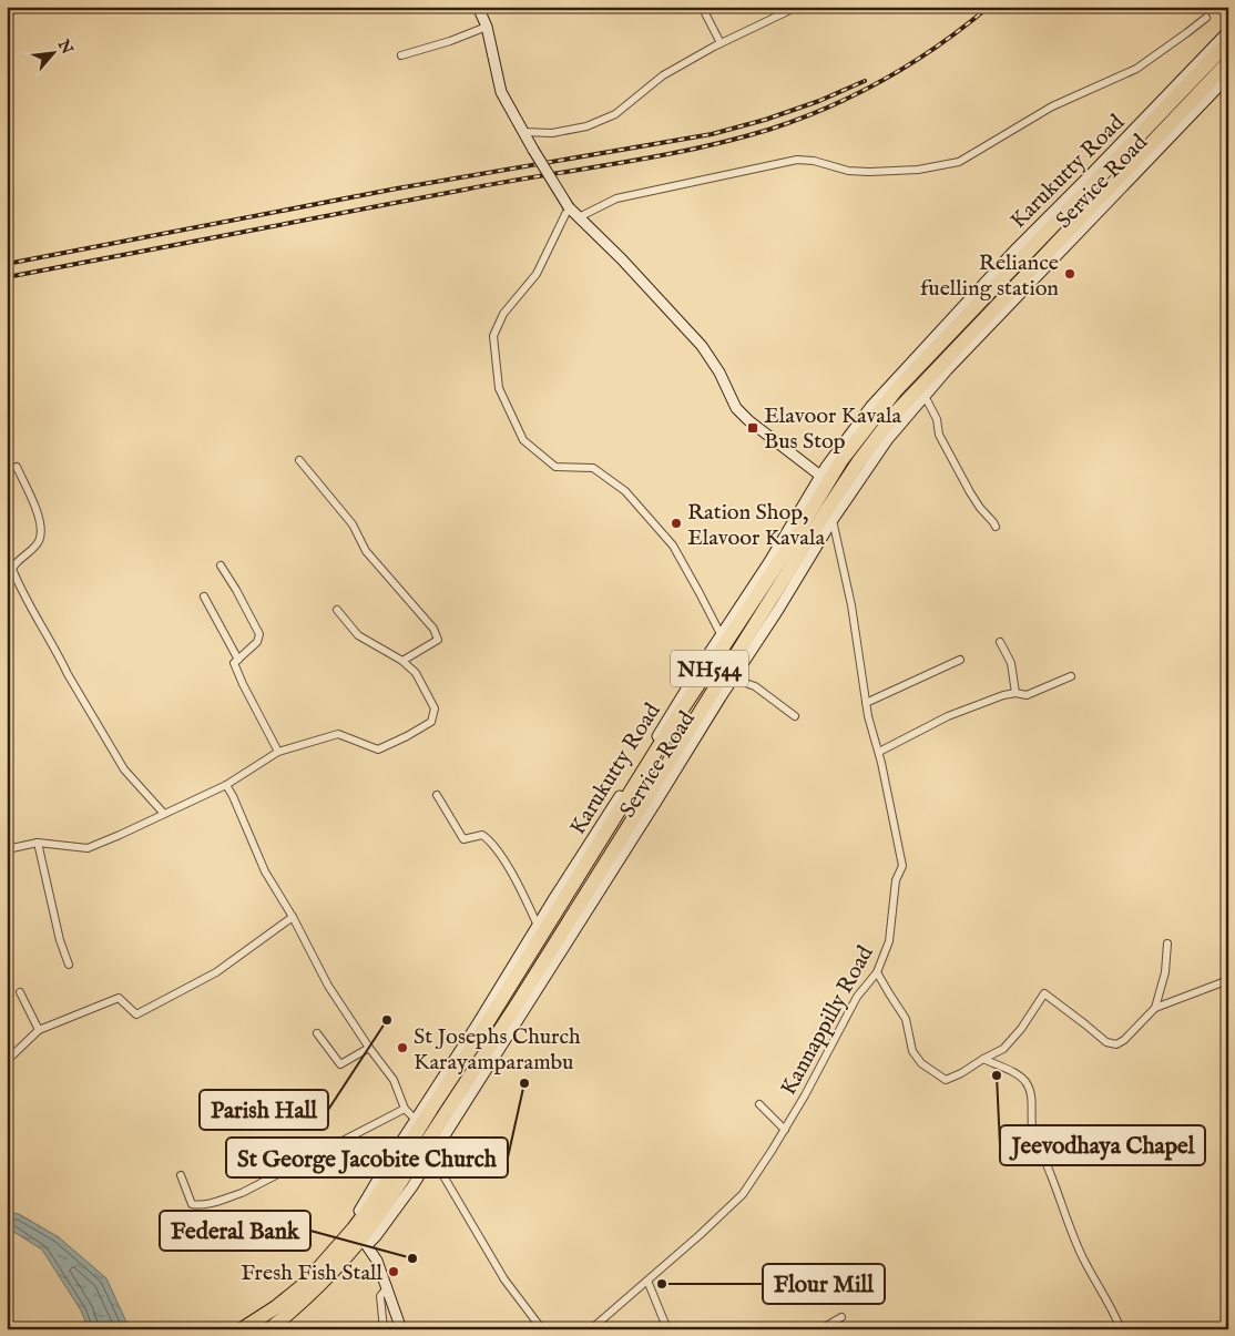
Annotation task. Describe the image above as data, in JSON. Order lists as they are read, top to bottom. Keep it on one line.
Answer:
{"streets":{"highway":["NH544"],"street":["Karukutty Road","Service Road","Kannappilly Road"]},"crossings":[["Karukutty Road","Service Road"],["Karukutty Road","NH544"],["Service Road","NH544"],["Service Road","Kannappilly Road"],["NH544","Kannappilly Road"]],"places":{"other":["Reliance fuelling station","Ration Shop, Elavoor Kavala","Parish Hall","St Josephs Church Karayamparambu","Jeevodhaya Chapel","St George Jacobite Church","Federal Bank","Fresh Fish Stall","Flour Mill"],"transit":["Elavoor Kavala Bus Stop"]},"north":"top right"}
